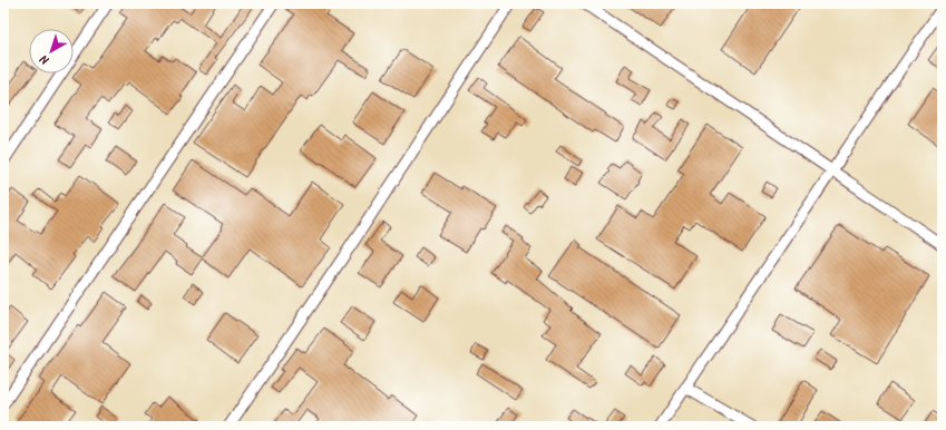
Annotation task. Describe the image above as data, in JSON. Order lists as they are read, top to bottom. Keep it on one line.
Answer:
{"north":"bottom left"}
